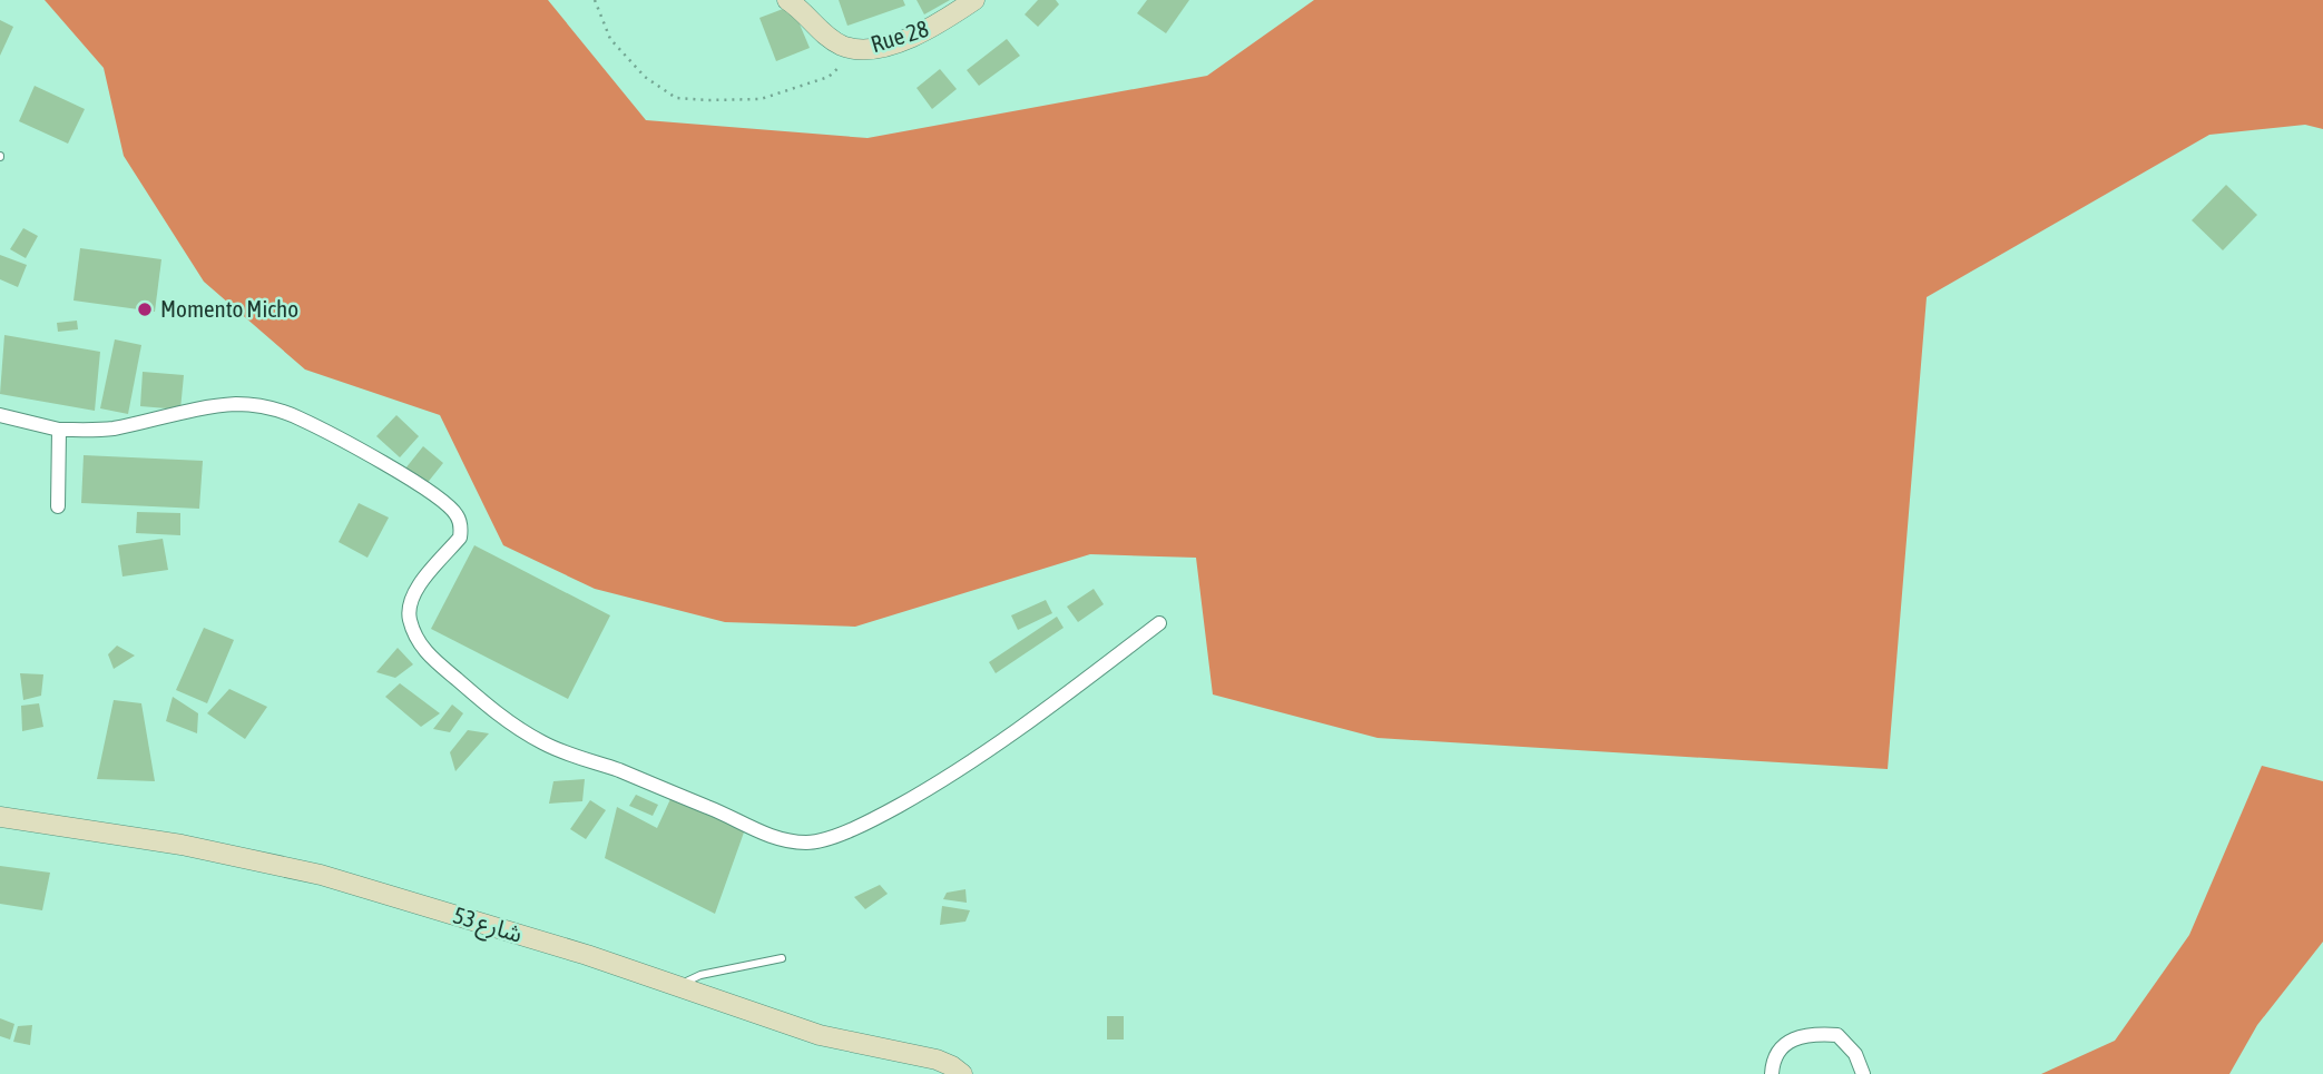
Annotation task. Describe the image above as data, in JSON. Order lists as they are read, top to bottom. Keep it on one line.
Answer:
{"streets":{"street":["Rue 28","شارع 53"]},"places":["Momento Micho"]}
